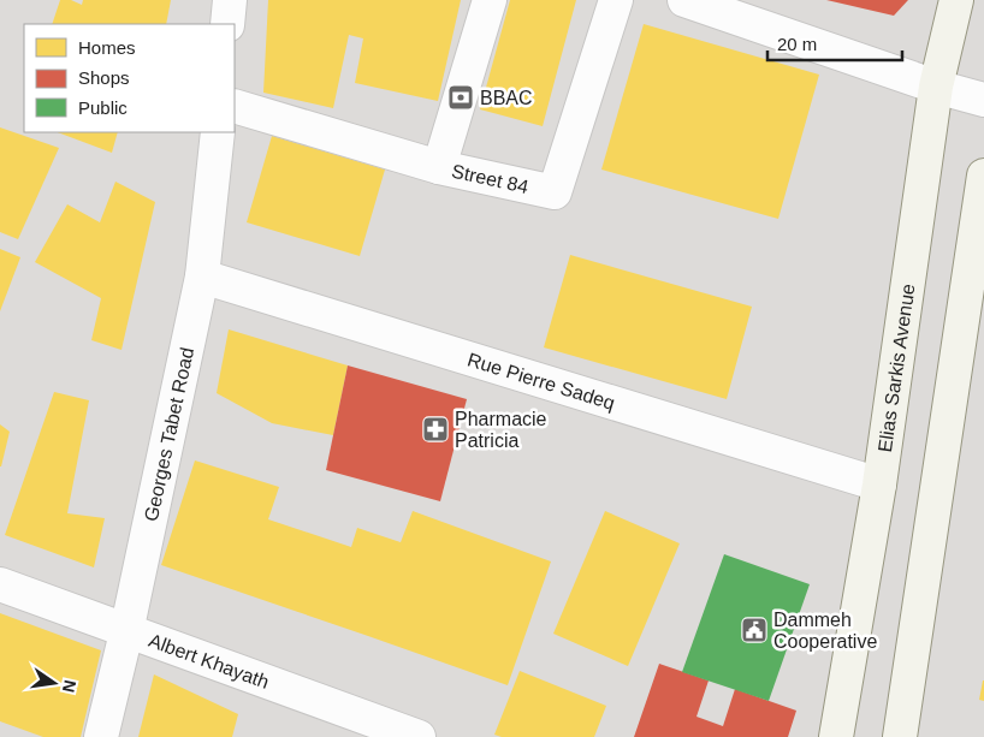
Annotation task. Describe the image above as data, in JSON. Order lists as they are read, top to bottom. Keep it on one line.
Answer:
{"streets":{"main road":["Elias Sarkis Avenue"],"street":["Street 84","Rue Pierre Sadeq","Georges Tabet Road","Albert Khayath"]},"crossings":[["Elias Sarkis Avenue","Rue Pierre Sadeq"],["Rue Pierre Sadeq","Georges Tabet Road"],["Georges Tabet Road","Albert Khayath"]],"places":{"bank":["BBAC"],"pharmacy":["Pharmacie Patricia"],"public building":["Dammeh Cooperative"]},"legend":["Homes","Shops","Public"],"scale_bar":"20 m","north":"right"}
